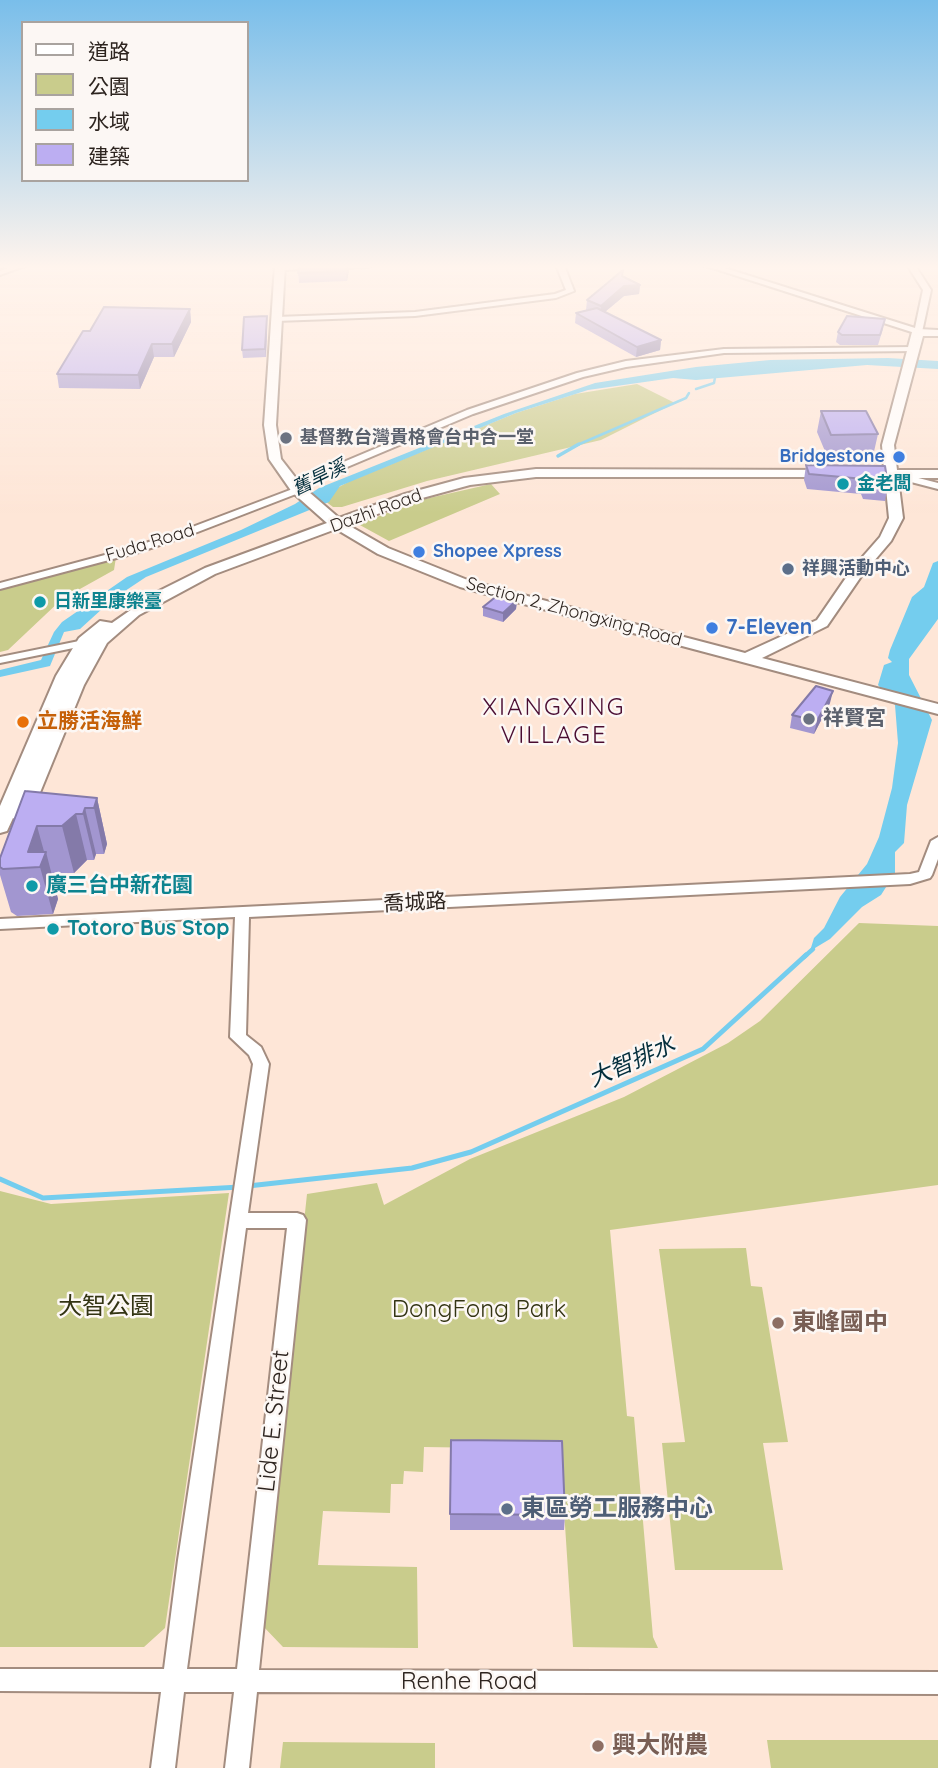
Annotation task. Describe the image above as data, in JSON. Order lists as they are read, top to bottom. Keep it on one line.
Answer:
{"streets":{"street":["Dazhi Road","Fuda Road","Section 2, Zhongxing Road","喬城路","Lide E. Street","Renhe Road"]},"crossings":[["Dazhi Road","Section 2, Zhongxing Road"],["Fuda Road","Section 2, Zhongxing Road"],["Lide E. Street","Renhe Road"]],"districts":["XIANGXING VILLAGE"],"water":["舊旱溪","大智排水"],"parks":["大智公園","DongFong Park"],"places":["基督教台灣貴格會台中合一堂","Bridgestone","金老闆","Shopee Xpress","祥興活動中心","日新里康樂臺","7-Eleven","祥賢宮","立勝活海鮮","廣三台中新花園","Totoro Bus Stop","東峰國中","東區勞工服務中心","興大附農"],"legend":["道路","公園","水域","建築"]}
